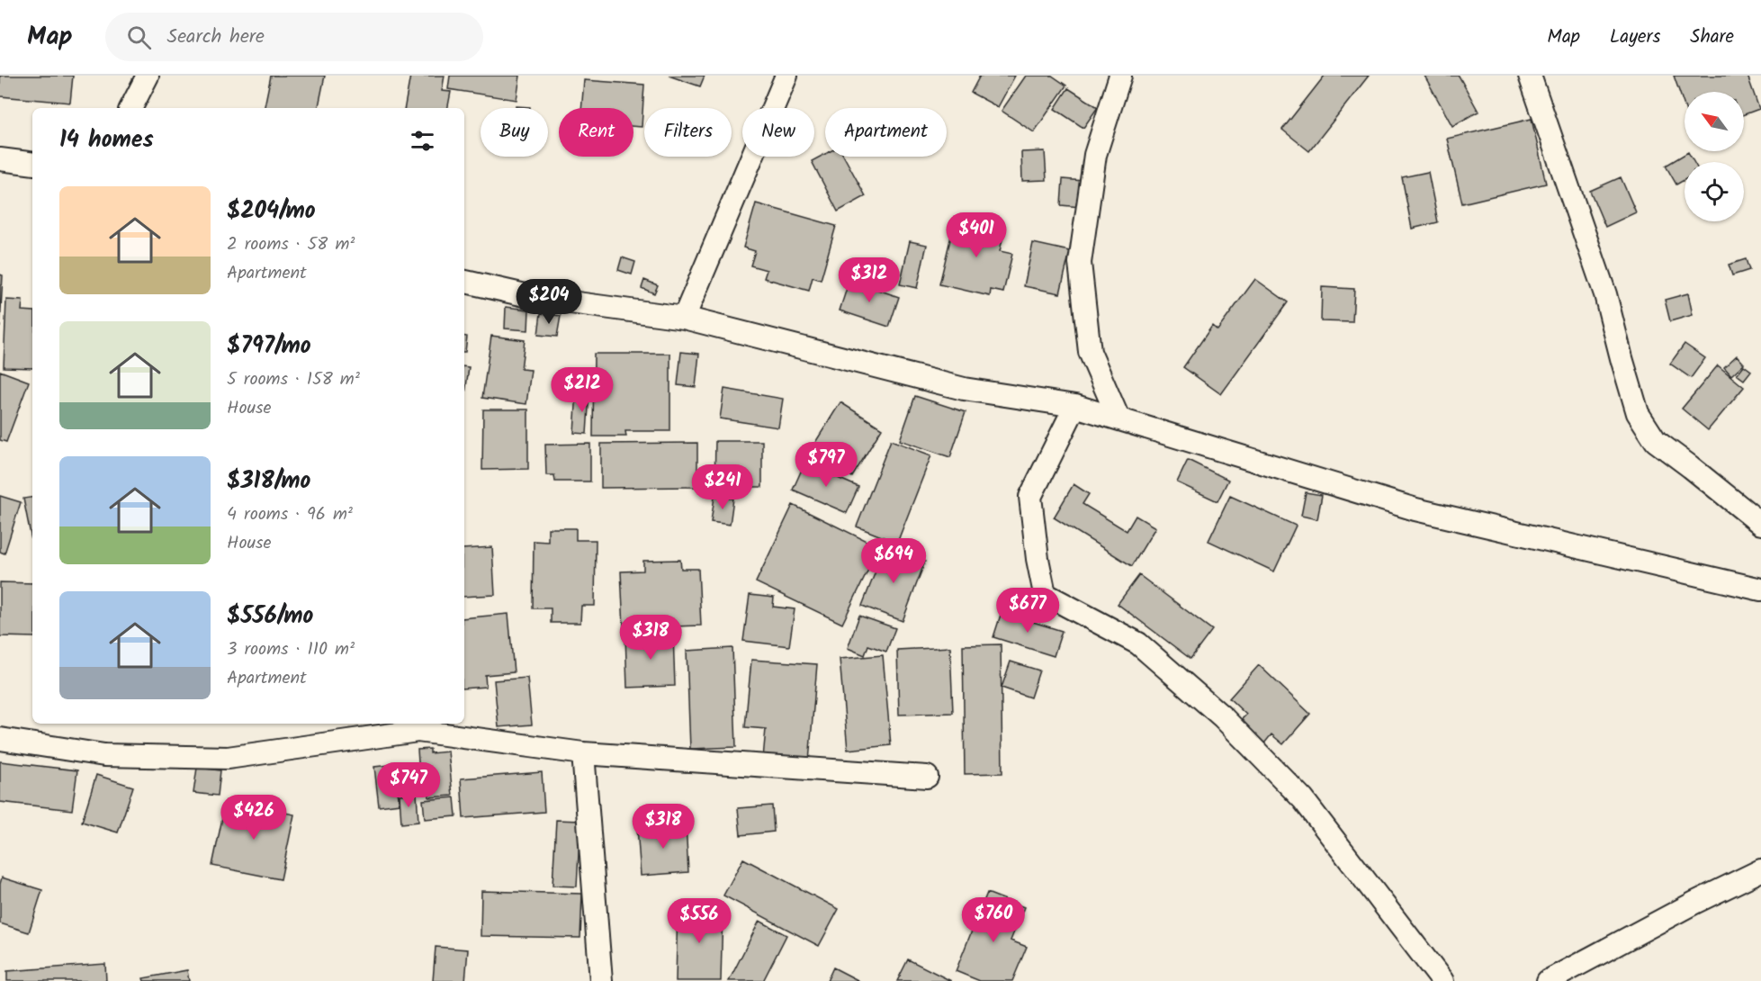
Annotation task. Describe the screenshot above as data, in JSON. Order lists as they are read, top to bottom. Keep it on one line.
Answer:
{"north":"top left","page":{"header":"Map","search":"Search here","nav":["Map","Layers","Share"],"chip":["Buy","Rent","Filters","New","Apartment"],"heading":"14 homes","list":[{"name":"$204/mo","note":"2 rooms · 58 m² · Apartment"},{"name":"$797/mo","note":"5 rooms · 158 m² · House"},{"name":"$318/mo","note":"4 rooms · 96 m² · House"},{"name":"$556/mo","note":"3 rooms · 110 m² · Apartment"}],"price":["$401","$312","$204","$212","$797","$241","$694","$677","$318","$747","$426","$318","$760","$556"]}}
